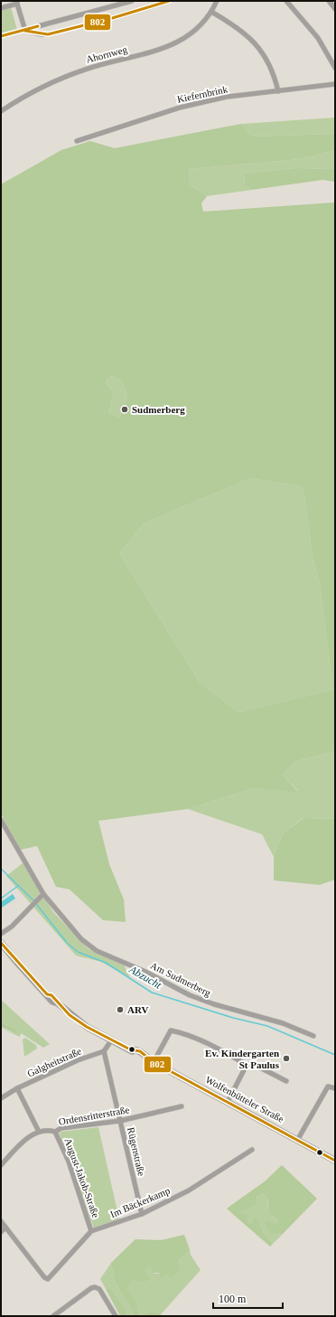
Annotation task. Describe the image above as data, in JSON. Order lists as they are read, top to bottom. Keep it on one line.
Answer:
{"streets":{"main road":["Wolfenbütteler Straße"],"street":["Ahornweg","Kiefernbrink","Am Sudmerberg","Galgheitstraße","Ordensritterstraße","Rügenstraße","August-Jakob-Straße","Im Bäckerkamp"]},"crossings":[["Galgheitstraße","Rügenstraße"],["Ordensritterstraße","Rügenstraße"],["Ordensritterstraße","August-Jakob-Straße"],["Rügenstraße","Im Bäckerkamp"],["August-Jakob-Straße","Im Bäckerkamp"]],"water":["Abzucht"],"places":["Sudmerberg","ARV","Ev. Kindergarten St Paulus"],"lines":["transit line 802"],"scale_bar":"100 m"}
